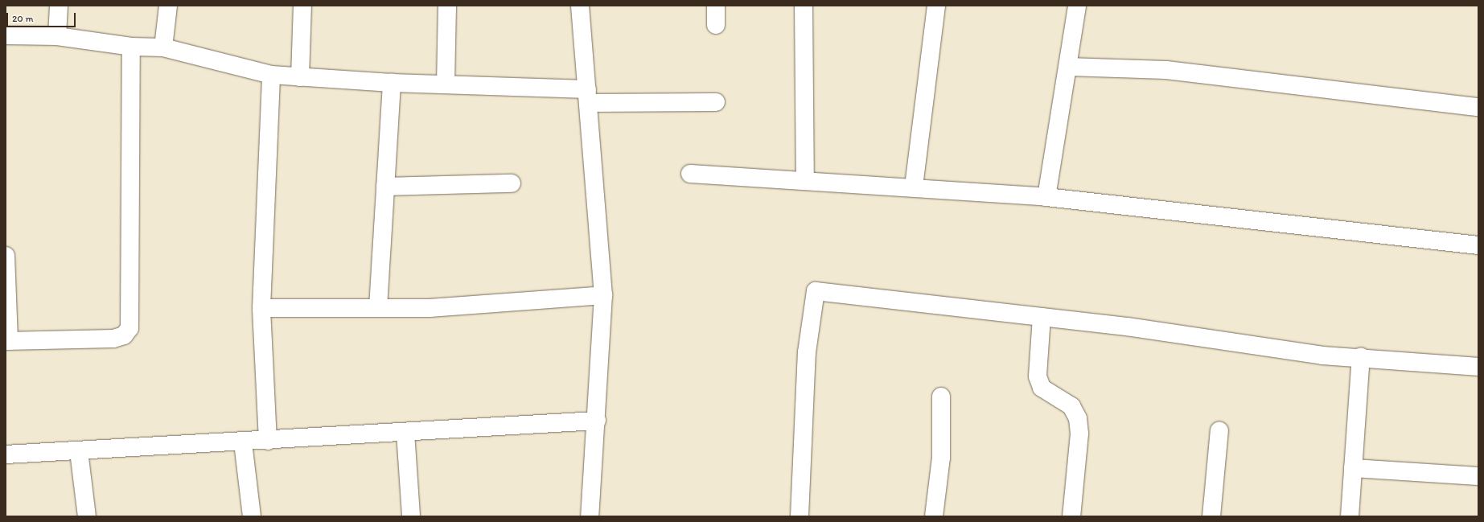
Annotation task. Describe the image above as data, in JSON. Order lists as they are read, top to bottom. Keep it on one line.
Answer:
{"scale_bar":"20 m"}
